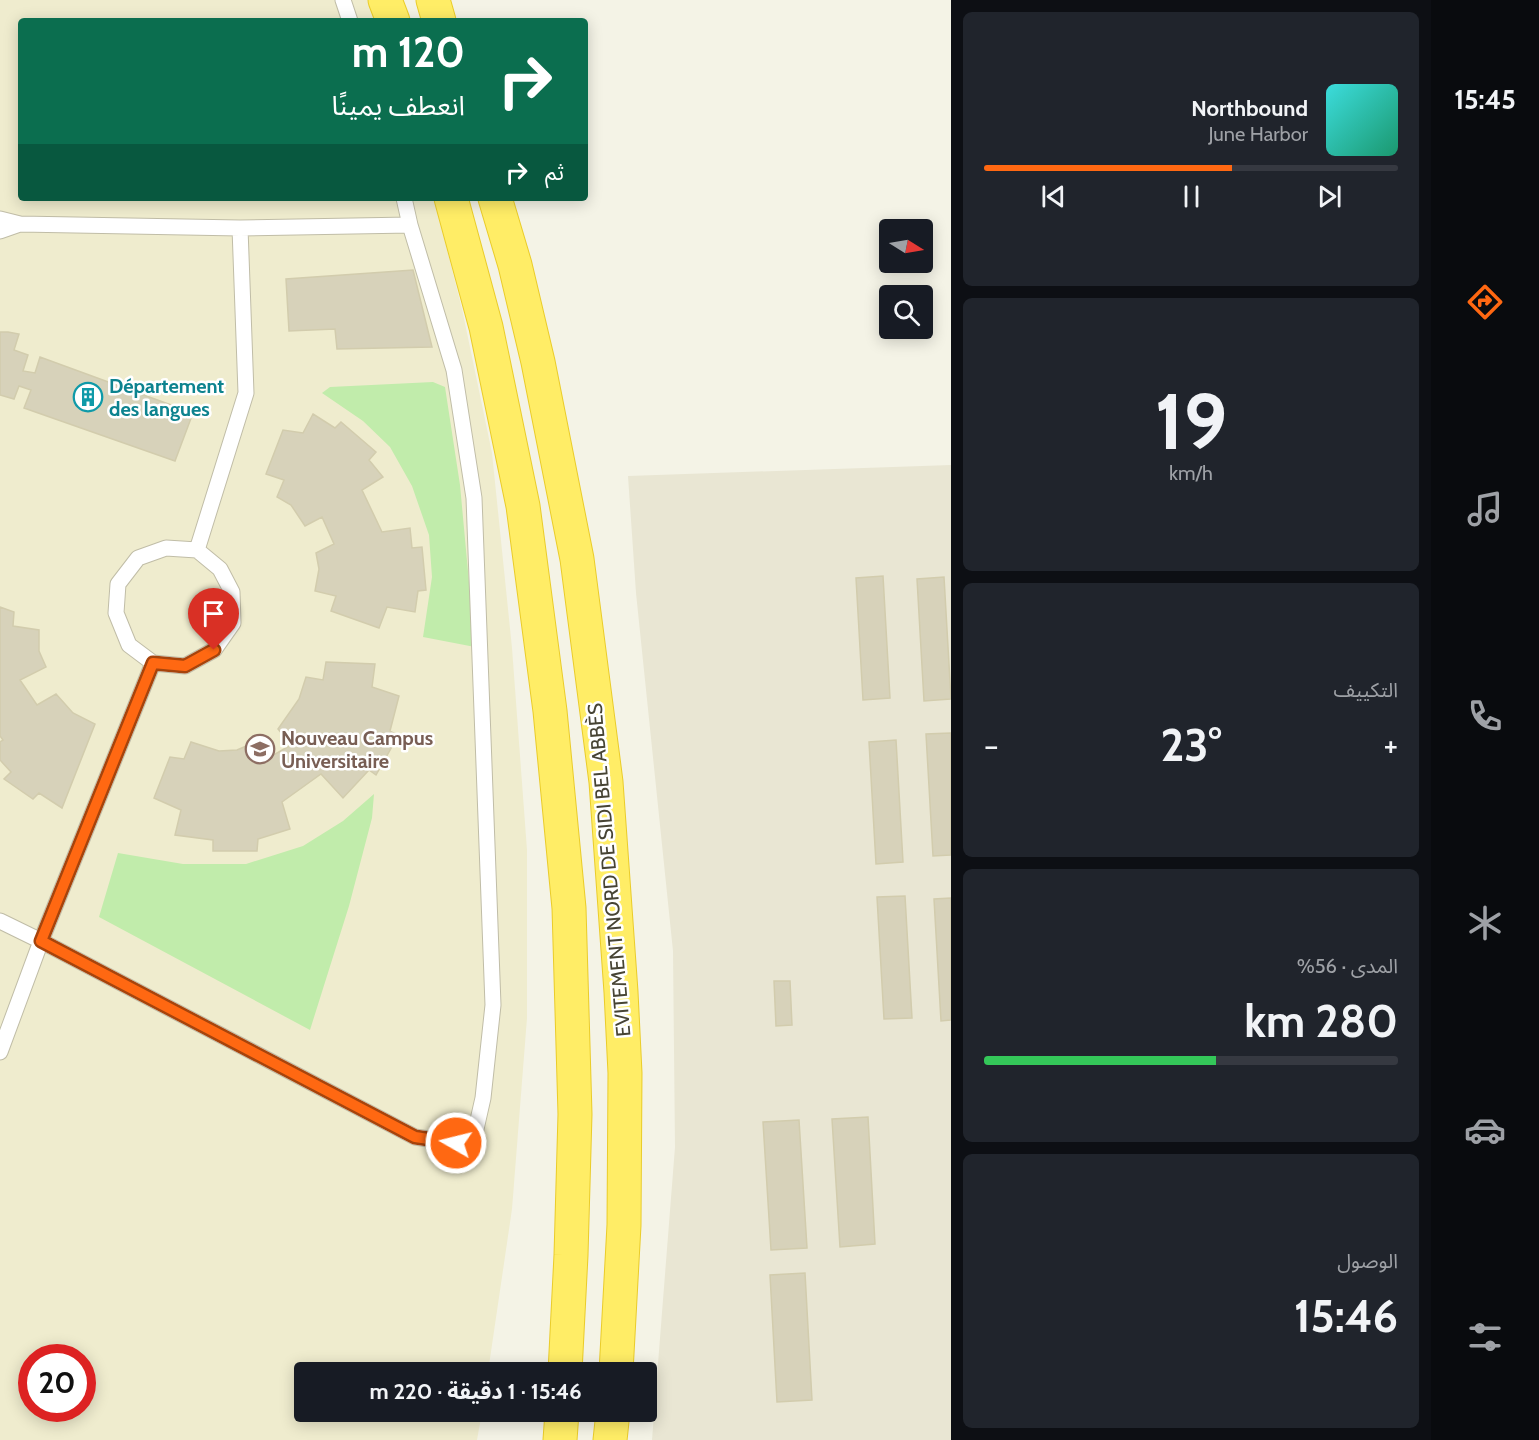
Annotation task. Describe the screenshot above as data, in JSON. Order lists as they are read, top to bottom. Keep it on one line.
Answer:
{"streets":{"highway":["EVITEMENT NORD DE SIDI BEL ABBÈS"]},"places":{"building":["Département des langues"],"school or university":["Nouveau Campus Universitaire"]},"north":"right","page":{"tabs":"15:45","turn":["120 m","انعطف يمينًا"],"song":["Northbound","June Harbor"],"then":"ثم","tile":[["19","km/h"],"التكييف",["المدى · 56%","280 km"],["الوصول","15:46"]],"heat":["−","23°","+"],"limit":"20","trip":"15:46 · 1 دقيقة · 220 m"}}
